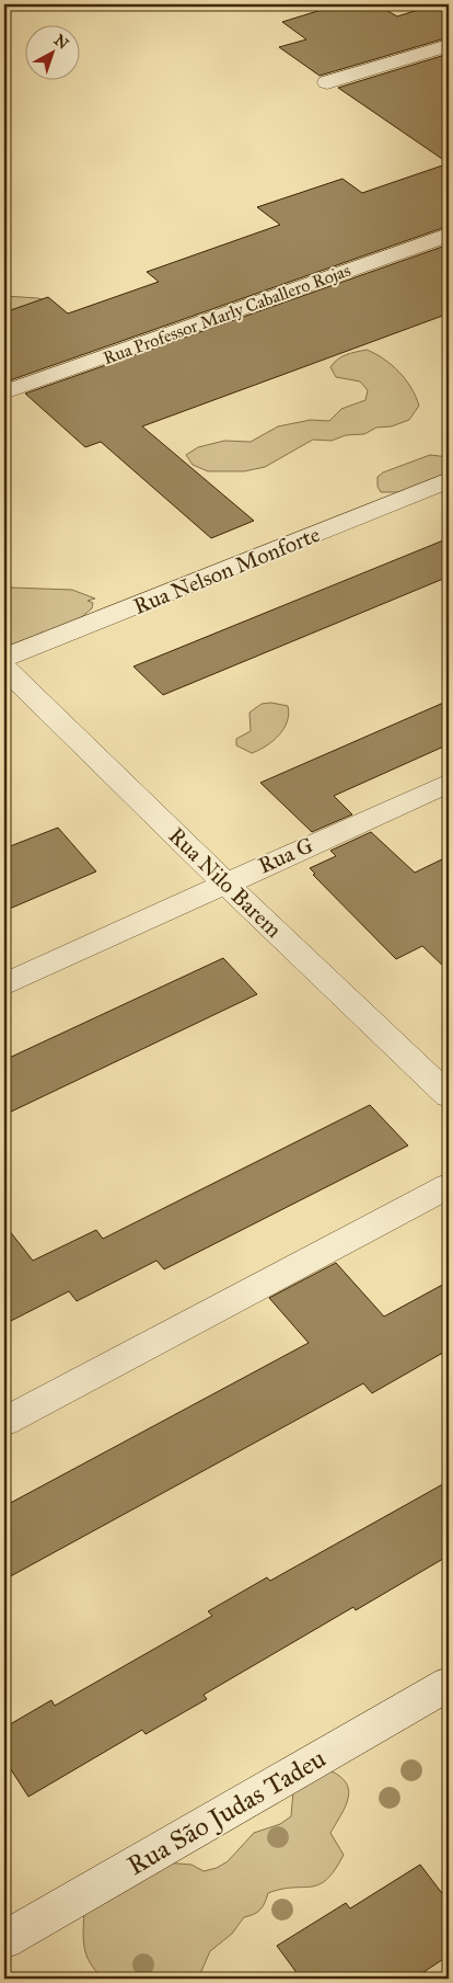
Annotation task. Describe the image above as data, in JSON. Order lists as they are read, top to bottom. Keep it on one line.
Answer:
{"streets":{"street":["Rua Professor Marly Caballero Rojas","Rua Nelson Monforte","Rua G","Rua Nilo Barem","Rua São Judas Tadeu"]},"crossings":[["Rua G","Rua Nilo Barem"]],"north":"top right"}
